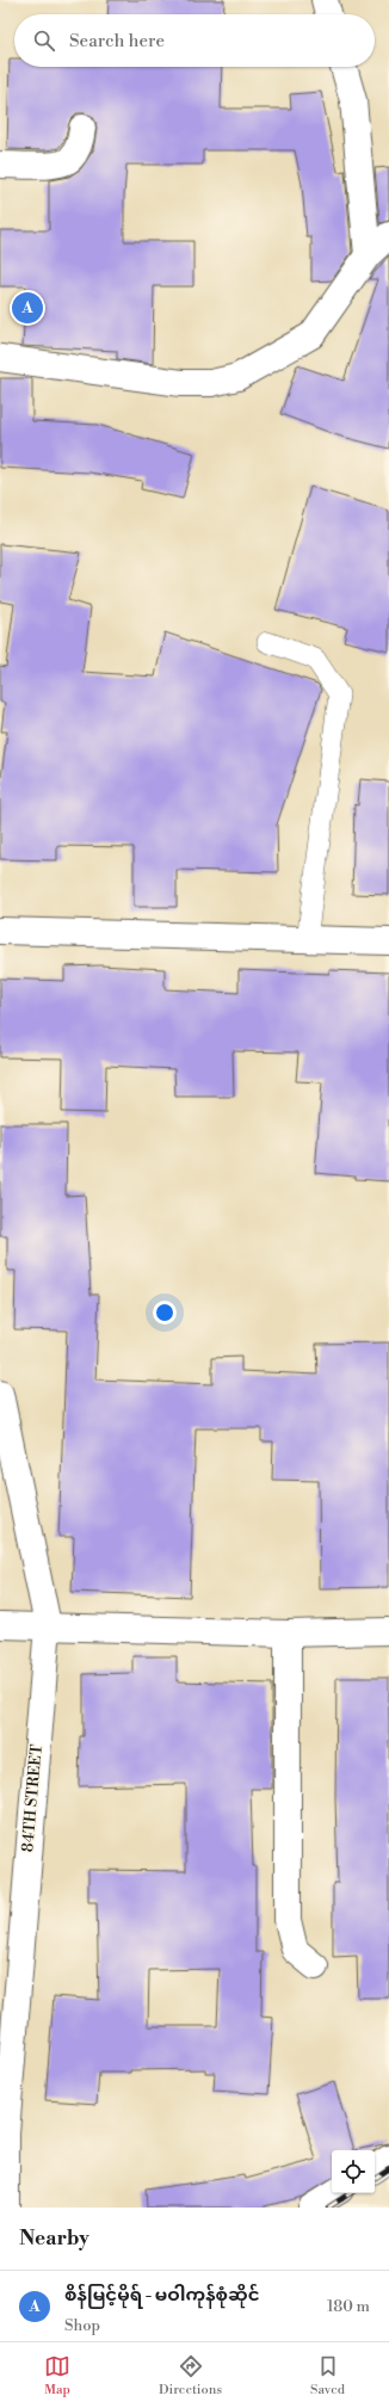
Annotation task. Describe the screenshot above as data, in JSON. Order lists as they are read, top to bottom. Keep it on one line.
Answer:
{"streets":{"street":["84TH STREET"]},"page":{"search":"Search here","pins":"A","heading":"Nearby","list":[{"mark":"A","name":"စိန်မြင့်မိုရ် - မဝါကုန်စုံဆိုင်","note":"Shop","value":"180 m"}],"nav":["Map","Directions","Saved"]}}
